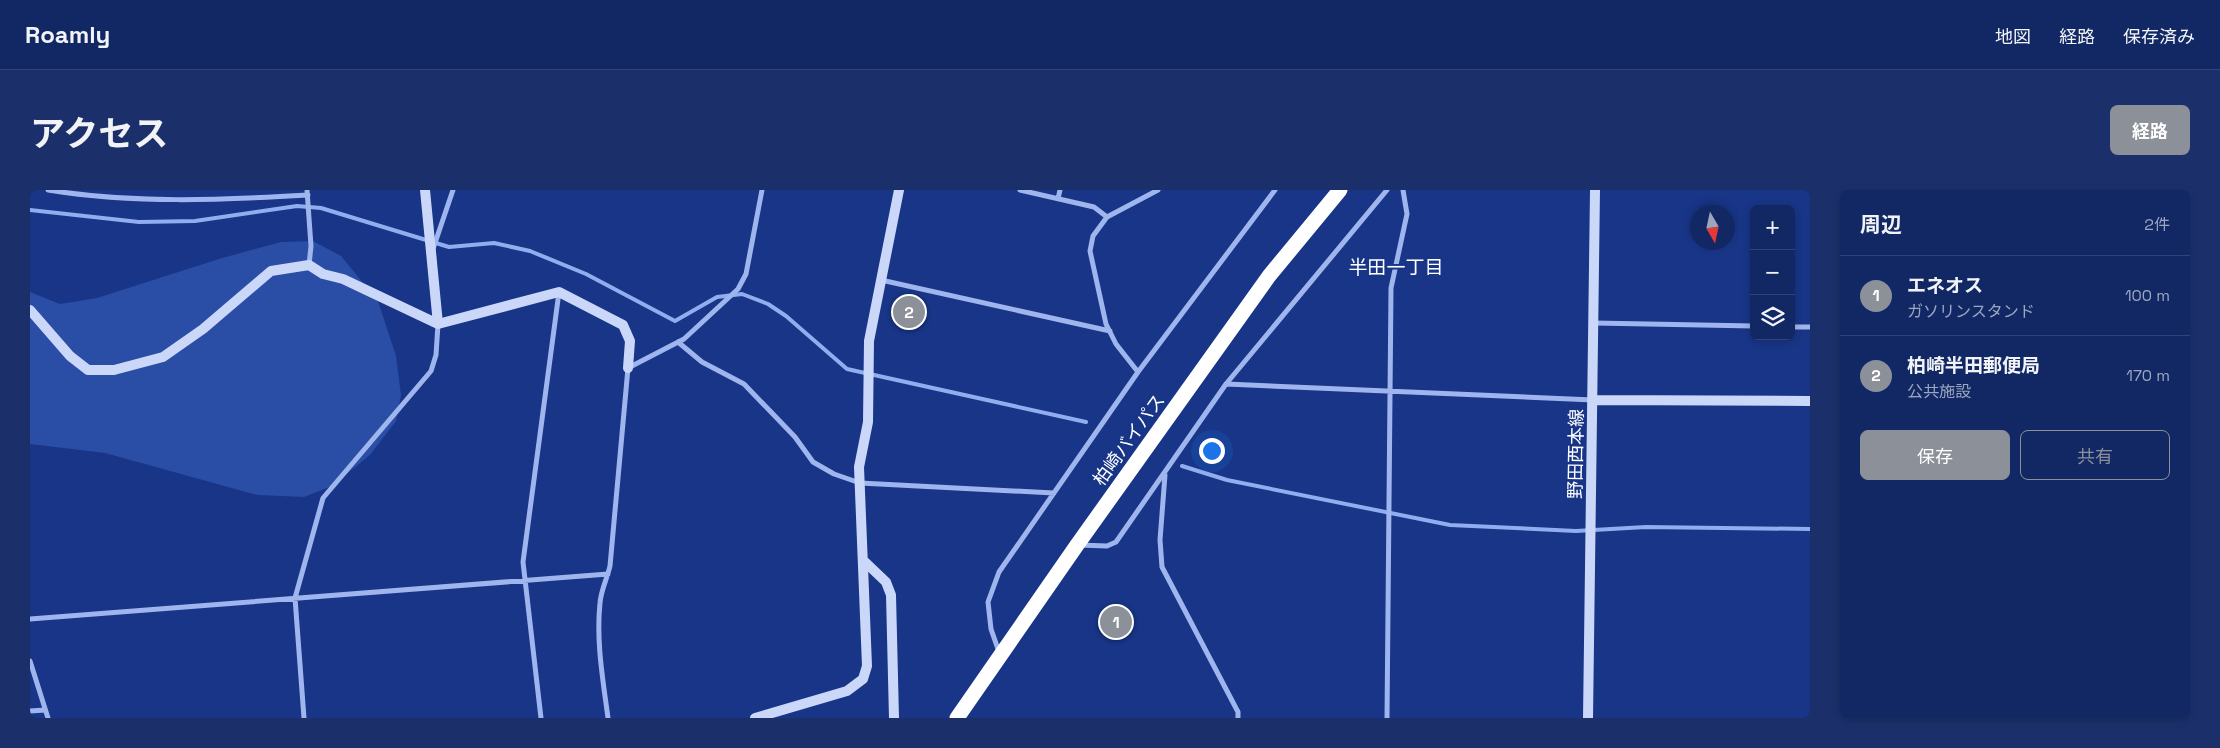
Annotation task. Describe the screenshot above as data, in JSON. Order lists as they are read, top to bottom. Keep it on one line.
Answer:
{"streets":{"highway":["柏崎バイパス"],"street":["野田西本線"]},"districts":["半田一丁目"],"north":"bottom","page":{"header":"Roamly","nav":["地図","経路","保存済み"],"title":"アクセス","buttons":["経路",["保存","共有"]],"heading":["周辺","2件"],"map_buttons":["+","−"],"list":[{"mark":"1","name":"エネオス","note":"ガソリンスタンド","value":"100 m"},{"mark":"2","name":"柏崎半田郵便局","note":"公共施設","value":"170 m"}],"pins":["2","1"]}}
